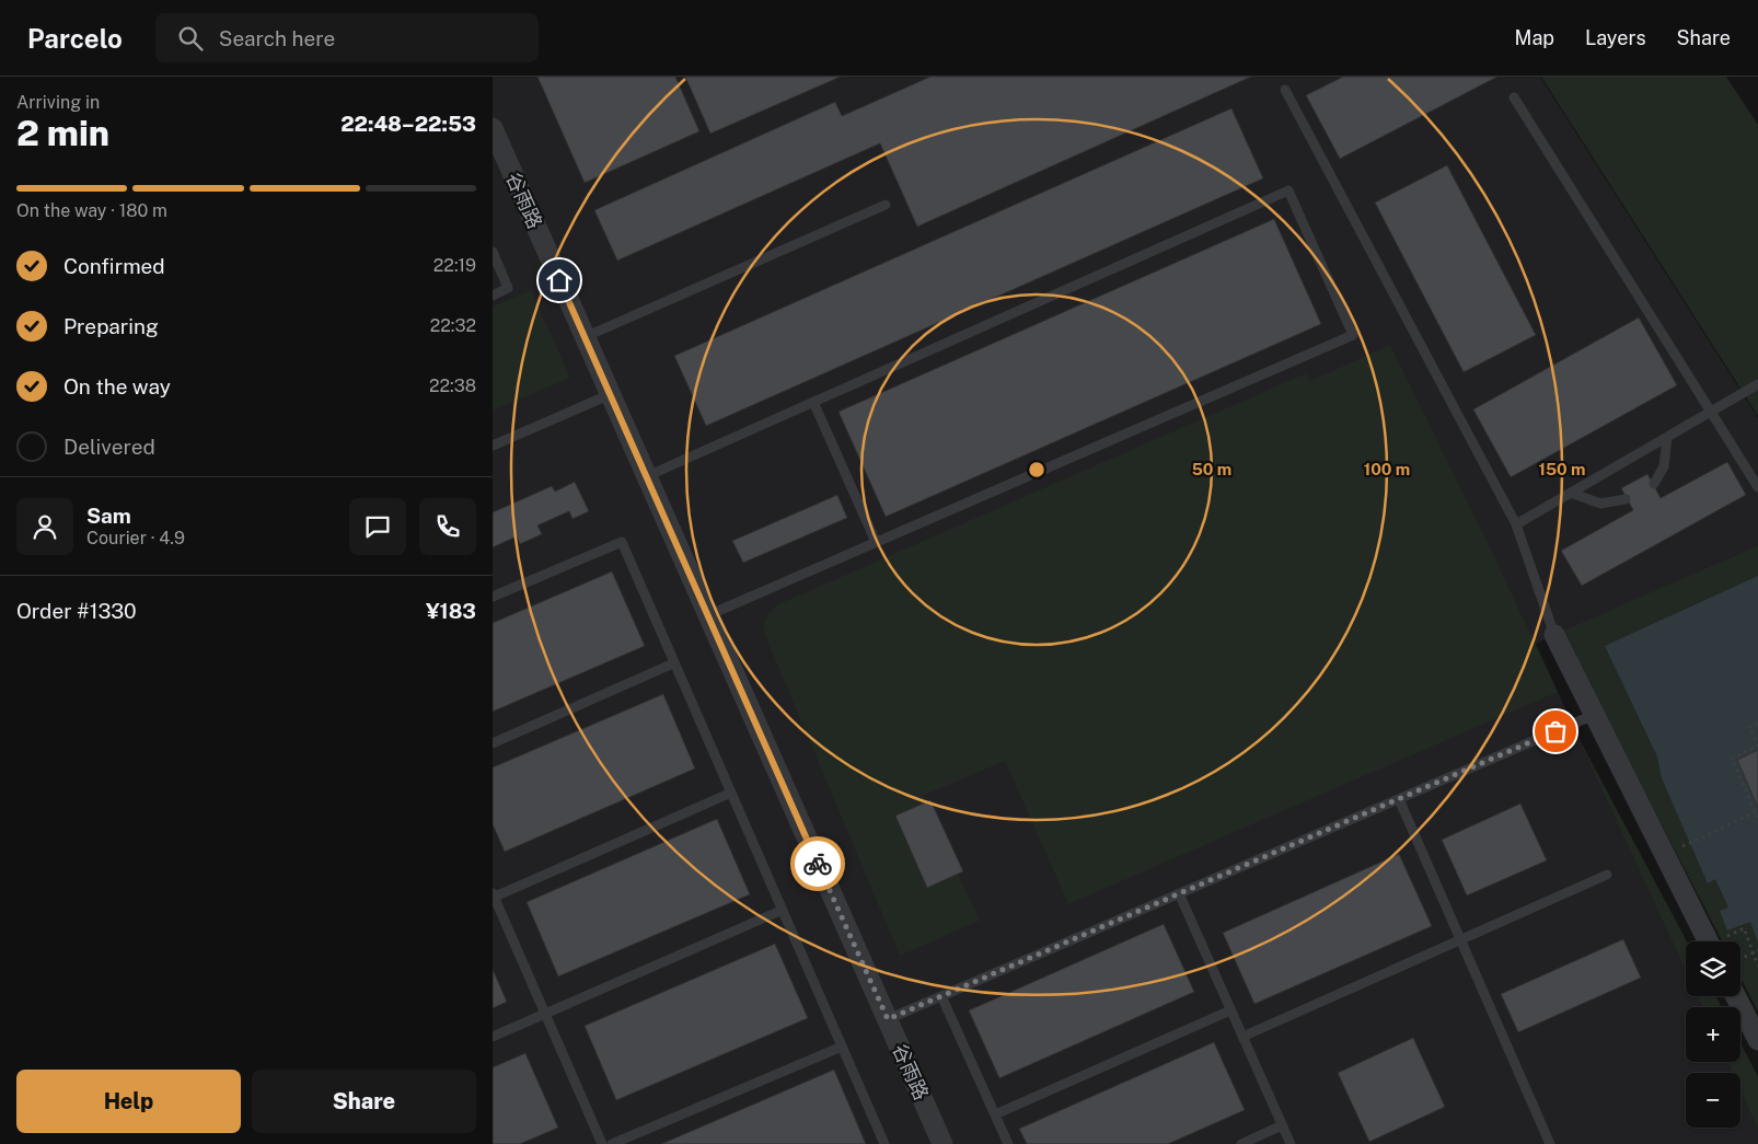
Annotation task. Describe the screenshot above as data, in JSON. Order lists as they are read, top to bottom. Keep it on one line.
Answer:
{"streets":{"street":["谷雨路"]},"page":{"header":"Parcelo","search":"Search here","nav":["Map","Layers","Share"],"heading":["2 min","Arriving in","22:48–22:53"],"panel":["Sam","Courier · 4.9","Order #1330","¥183"],"bar":"On the way · 180 m","list":[["Confirmed","22:19"],["Preparing","22:32"],["On the way","22:38"],"Delivered"],"map_buttons":["+","−"],"buttons":["Help","Share"]},"rings":["50 m","100 m","150 m"]}
